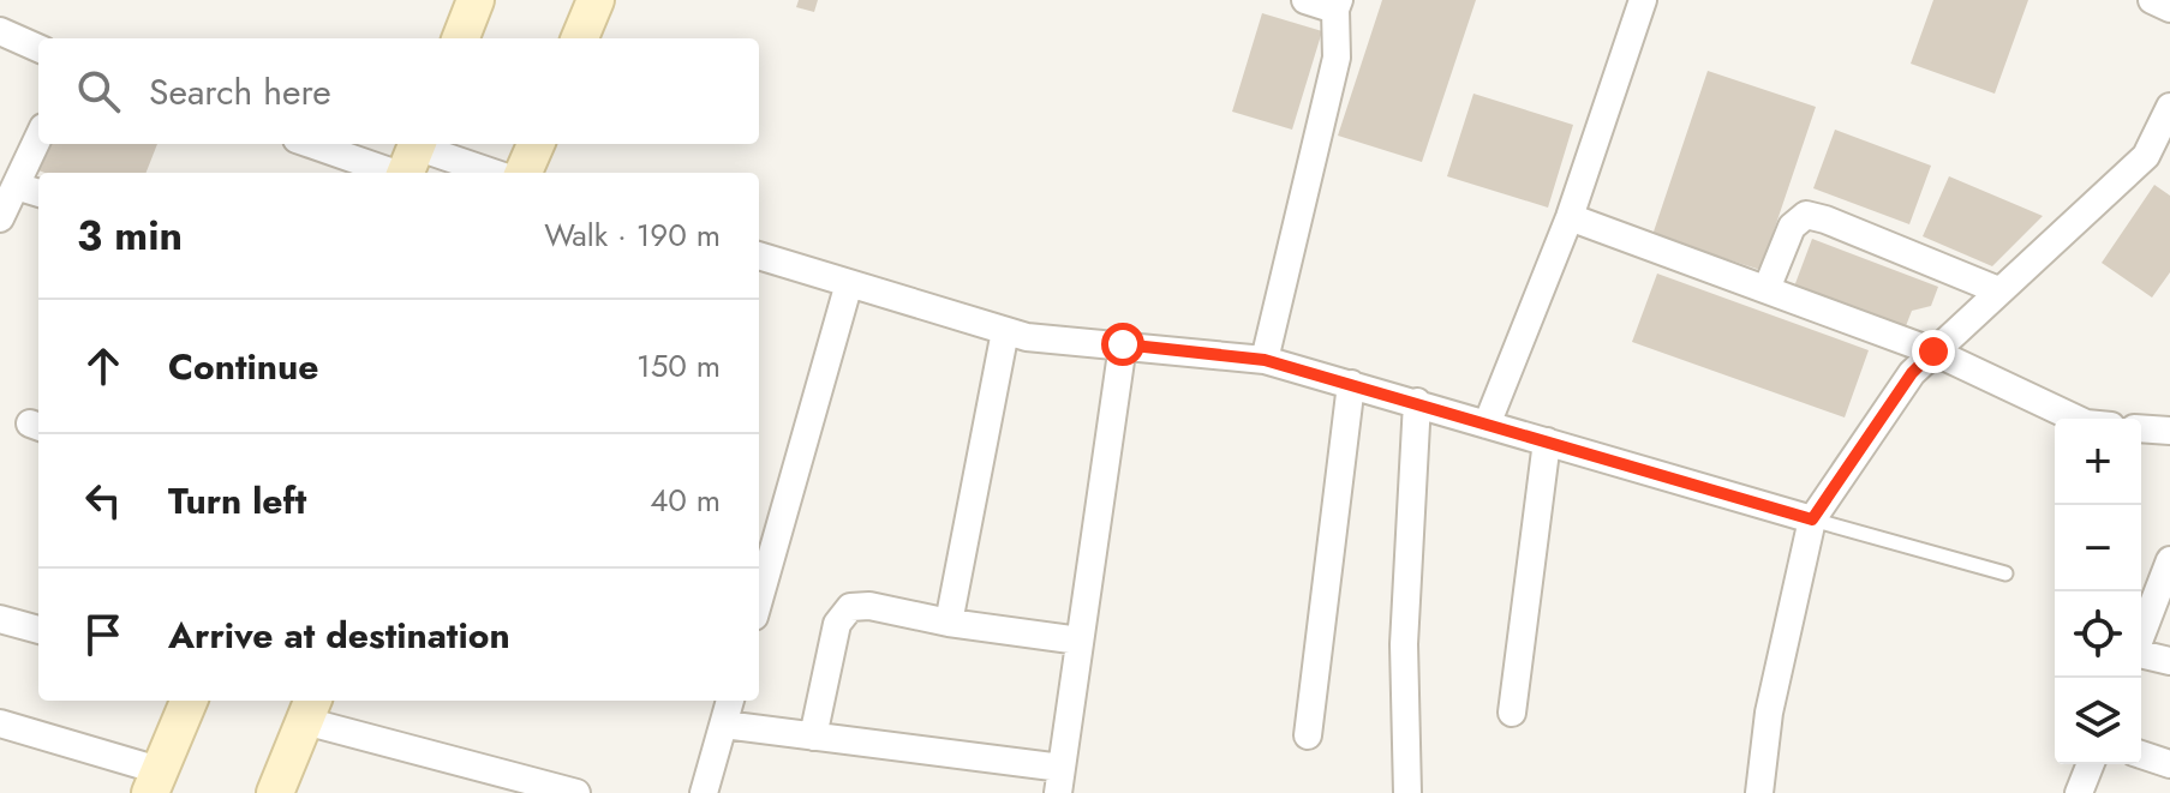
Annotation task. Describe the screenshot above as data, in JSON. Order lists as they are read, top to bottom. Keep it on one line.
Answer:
{"page":{"search":"Search here","heading":["3 min","Walk · 190 m"],"list":[["Continue","150 m"],["Turn left","40 m"],"Arrive at destination"],"map_buttons":["+","−"]}}
